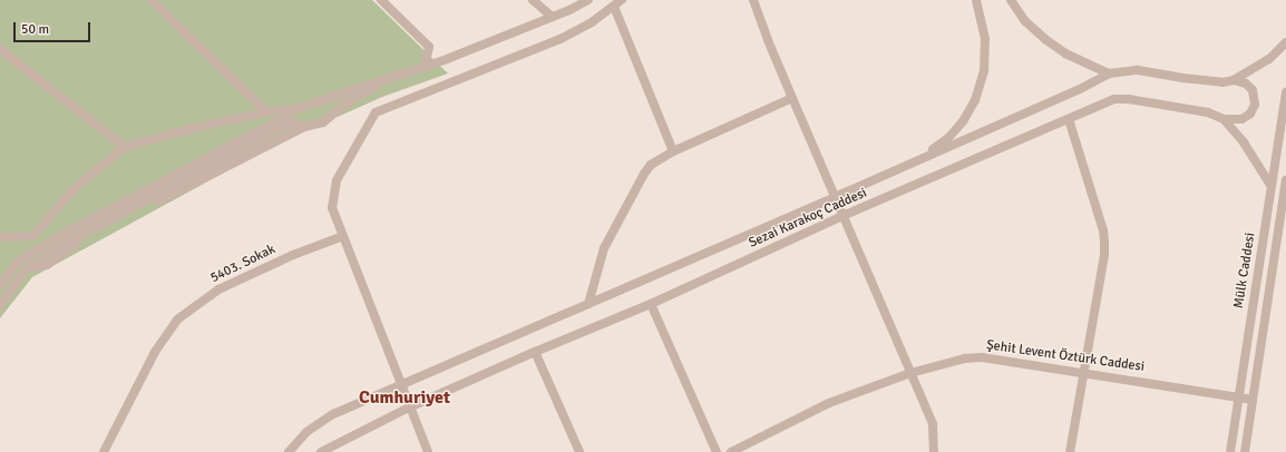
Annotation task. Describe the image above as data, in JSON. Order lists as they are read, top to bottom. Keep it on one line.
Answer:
{"streets":{"street":["Sezai Karakoç Caddesi","5403. Sokak","Mülk Caddesi","Şehit Levent Öztürk Caddesi"]},"crossings":[["Sezai Karakoç Caddesi","Mülk Caddesi"],["Mülk Caddesi","Şehit Levent Öztürk Caddesi"]],"districts":["Cumhuriyet"],"scale_bar":"50 m"}
